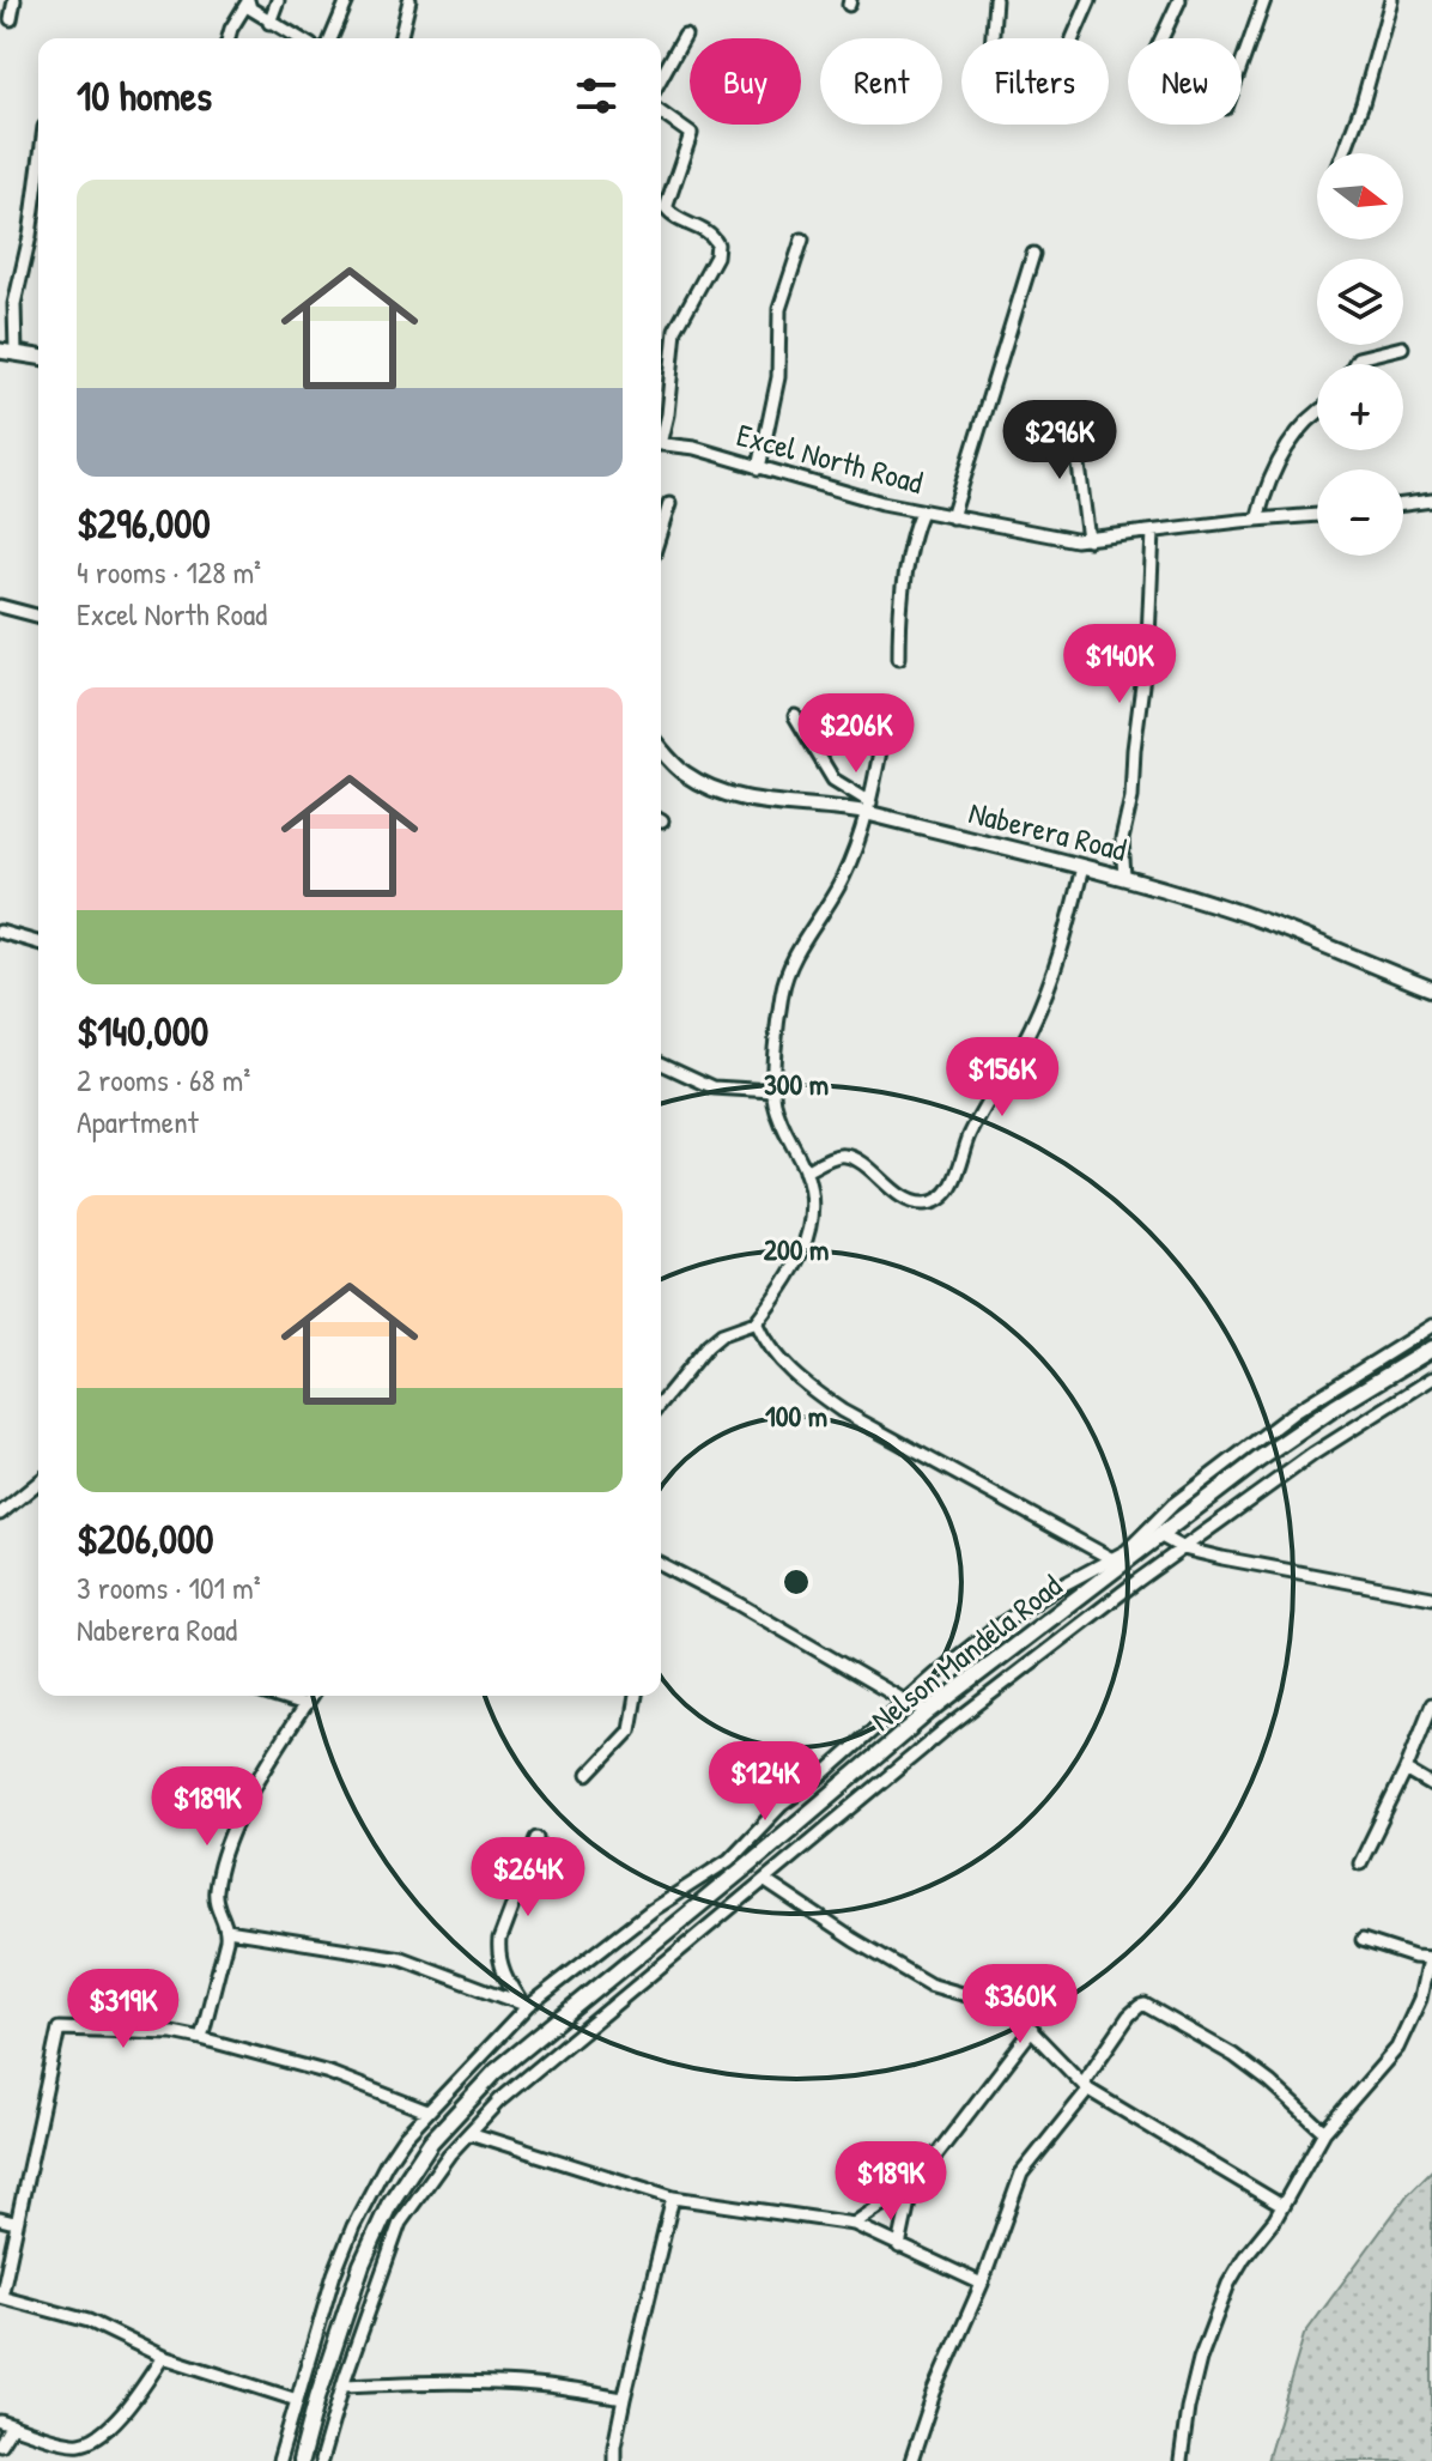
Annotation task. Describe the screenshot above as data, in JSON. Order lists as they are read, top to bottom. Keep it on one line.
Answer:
{"streets":{"main road":["Nelson Mandela Road"],"street":["Excel North Road","Naberera Road"]},"north":"right","page":{"chip":["Buy","Rent","Filters","New"],"heading":"10 homes","map_buttons":["+","−"],"list":[{"name":"$296,000","note":"4 rooms · 128 m² · Excel North Road"},{"name":"$140,000","note":"2 rooms · 68 m² · Apartment"},{"name":"$206,000","note":"3 rooms · 101 m² · Naberera Road"}],"price":["$296K","$140K","$206K","$156K","$124K","$189K","$264K","$360K","$319K","$189K"]},"rings":["300 m","200 m","100 m"]}
